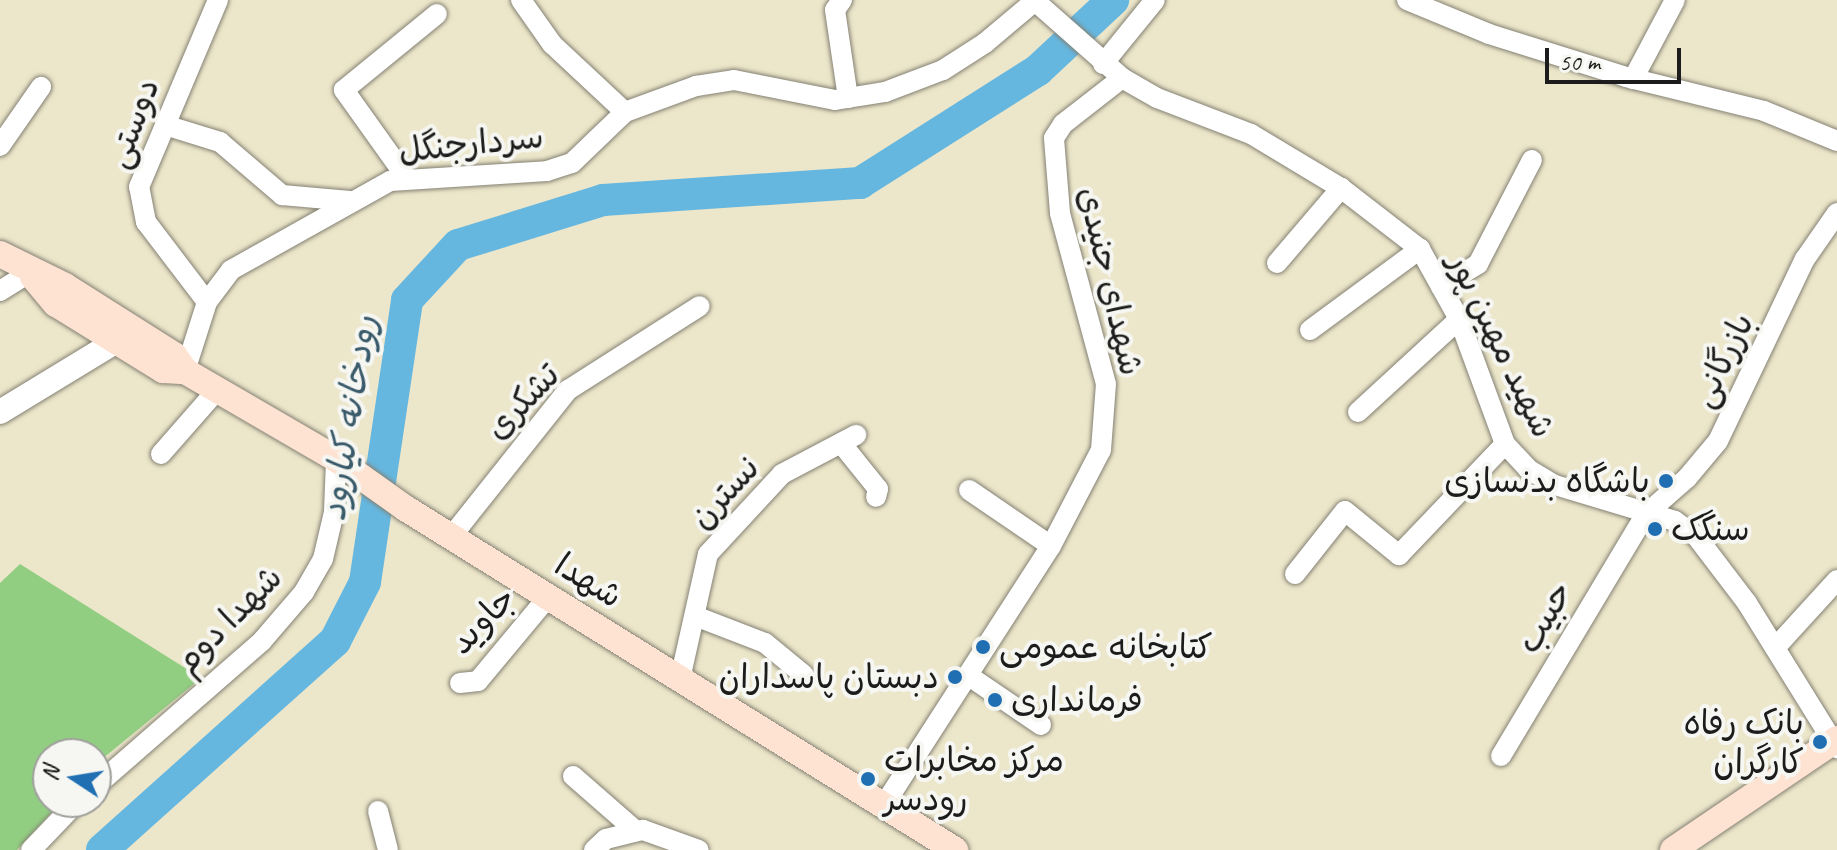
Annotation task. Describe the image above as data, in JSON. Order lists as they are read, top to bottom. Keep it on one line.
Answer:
{"streets":{"main road":["شهدا"],"street":["دوستی","سردارجنگل","شهدای جنیدی","شهید مهین پور","بازرگانی","تشکری","نسترن","حبیب","شهدا دوم","جاوید"]},"crossings":[["دوستی","سردارجنگل"],["سردارجنگل","شهید مهین پور"],["سردارجنگل","شهدا"],["شهدای جنیدی","شهید مهین پور"],["شهدای جنیدی","شهدا"],["شهید مهین پور","بازرگانی"],["شهید مهین پور","حبیب"],["بازرگانی","حبیب"],["تشکری","شهدا"],["نسترن","شهدا"],["شهدا","شهدا دوم"],["شهدا","جاوید"]],"water":["رودخانه کیارود"],"places":["باشگاه بدنسازى","سنگک","کتابخانه عمومى","دبستان پاسداران","فرماندارى","بانک رفاه کارگران","مرکز مخابرات رودسر"],"scale_bar":"50 m","north":"left"}
